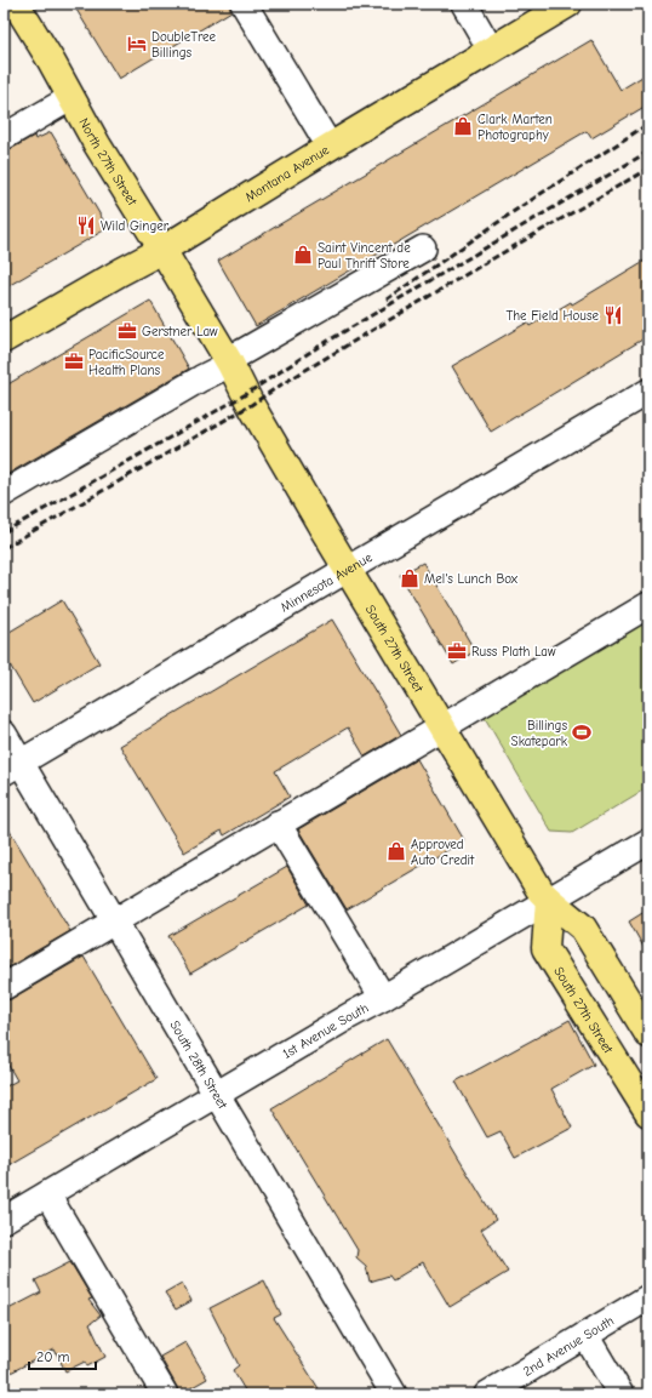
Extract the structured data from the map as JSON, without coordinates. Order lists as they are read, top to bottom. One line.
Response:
{"streets":{"main road":["North 27th Street","Montana Avenue","South 27th Street"],"street":["Minnesota Avenue","1st Avenue South","South 28th Street","2nd Avenue South"]},"crossings":[["North 27th Street","Montana Avenue"],["North 27th Street","South 27th Street"],["Minnesota Avenue","South 27th Street"],["Minnesota Avenue","South 28th Street"],["South 27th Street","1st Avenue South"],["1st Avenue South","South 28th Street"]],"places":{"hotel":["DoubleTree Billings"],"shop":["Clark Marten Photography","Saint Vincent de Paul Thrift Store","Mel's Lunch Box","Approved Auto Credit"],"restaurant":["Wild Ginger","The Field House"],"office":["Gerstner Law","PacificSource Health Plans","Russ Plath Law"],"sports":["Billings Skatepark"]},"scale_bar":"20 m"}
